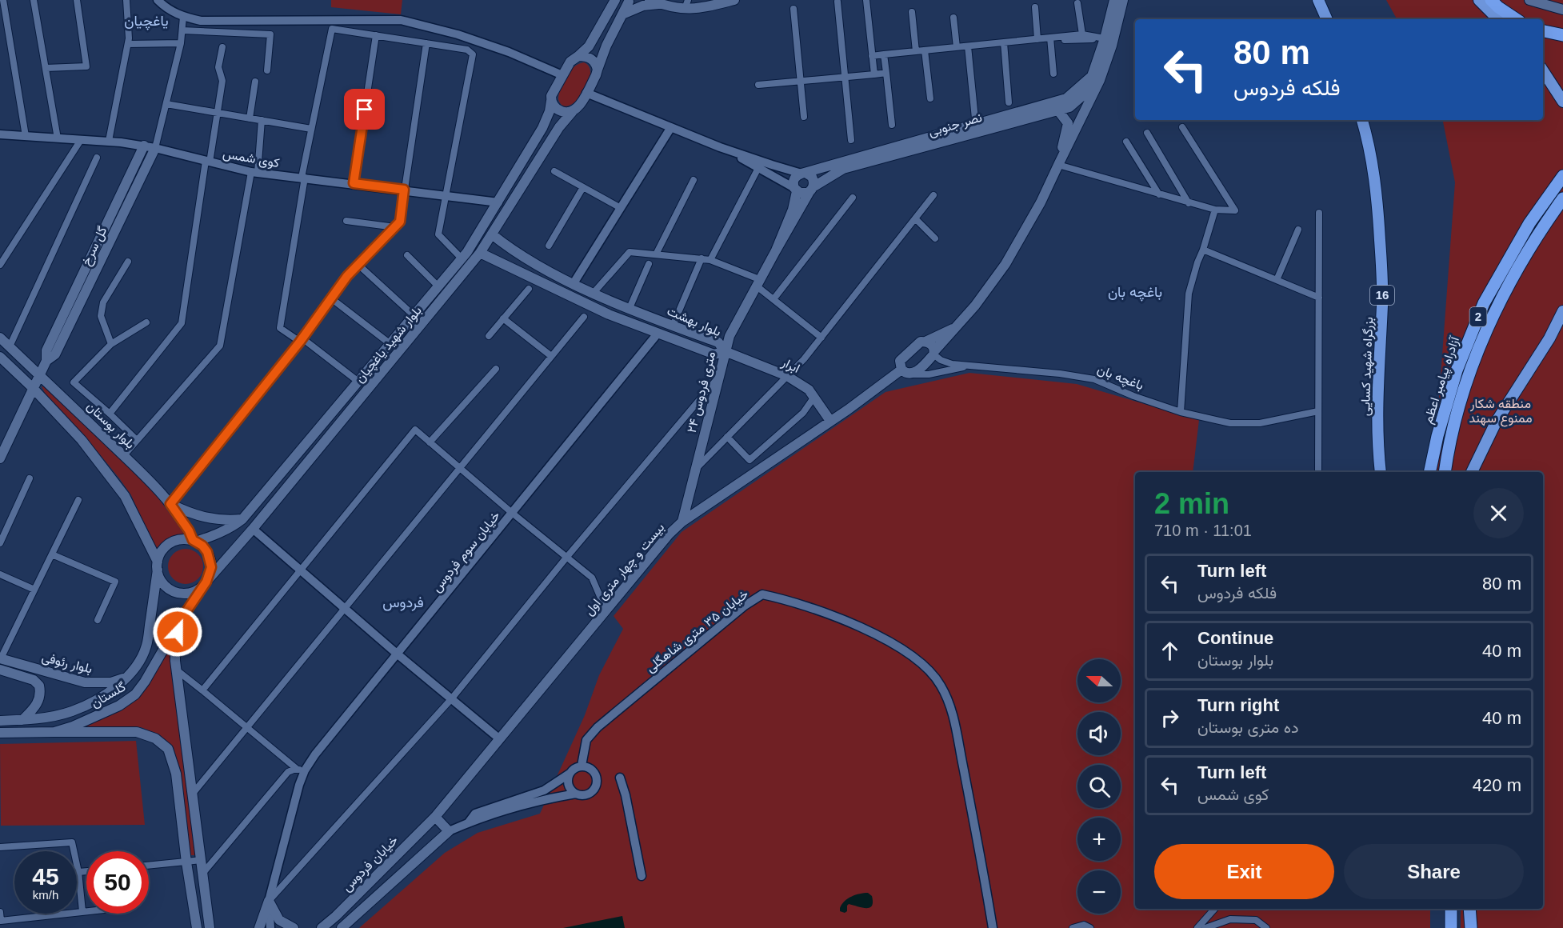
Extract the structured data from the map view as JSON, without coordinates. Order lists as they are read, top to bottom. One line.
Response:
{"streets":{"highway":["16","2","بزرگراه شهید کسایی","آزادراه پیامبر اعظم"],"main road":["نصر جنوبی","گل سرخ","بلوار بهشت","بلوار شهید یاغچیان","ابرار","۲۴ متری فردوس","بلوار بوستان","بیست و چهار متری اول","بلوار رئوفی","گلستان","خیابان فردوس"],"street":["کوی شمس","باغچه بان","خیابان سوم فردوس","خیابان ۳۵ متری شاهگلی"]},"crossings":[["نصر جنوبی","۲۴ متری فردوس"],["کوی شمس","گل سرخ"],["کوی شمس","بلوار شهید یاغچیان"],["بلوار بهشت","بلوار شهید یاغچیان"],["بلوار بهشت","ابرار"],["بلوار بهشت","۲۴ متری فردوس"],["بلوار بهشت","خیابان سوم فردوس"],["بلوار شهید یاغچیان","بلوار بوستان"],["بلوار شهید یاغچیان","گلستان"],["ابرار","۲۴ متری فردوس"],["ابرار","بیست و چهار متری اول"],["۲۴ متری فردوس","بیست و چهار متری اول"],["بلوار بوستان","گلستان"],["بیست و چهار متری اول","خیابان فردوس"],["بلوار رئوفی","گلستان"]],"districts":["یاغچیان","باغچه بان","فردوس"],"parks":["منطقه شکار ممنوع سهند"],"north":"left","page":{"turn":["80 m","فلکه فردوس"],"heading":["2 min","710 m · 11:01"],"list":[{"name":"Turn left","note":"فلکه فردوس","value":"80 m"},{"name":"Continue","note":"بلوار بوستان","value":"40 m"},{"name":"Turn right","note":"ده متری بوستان","value":"40 m"},{"name":"Turn left","note":"کوی شمس","value":"420 m"}],"map_buttons":["+","−"],"buttons":["Exit","Share"],"speed":"45 km/h","limit":"50"}}
